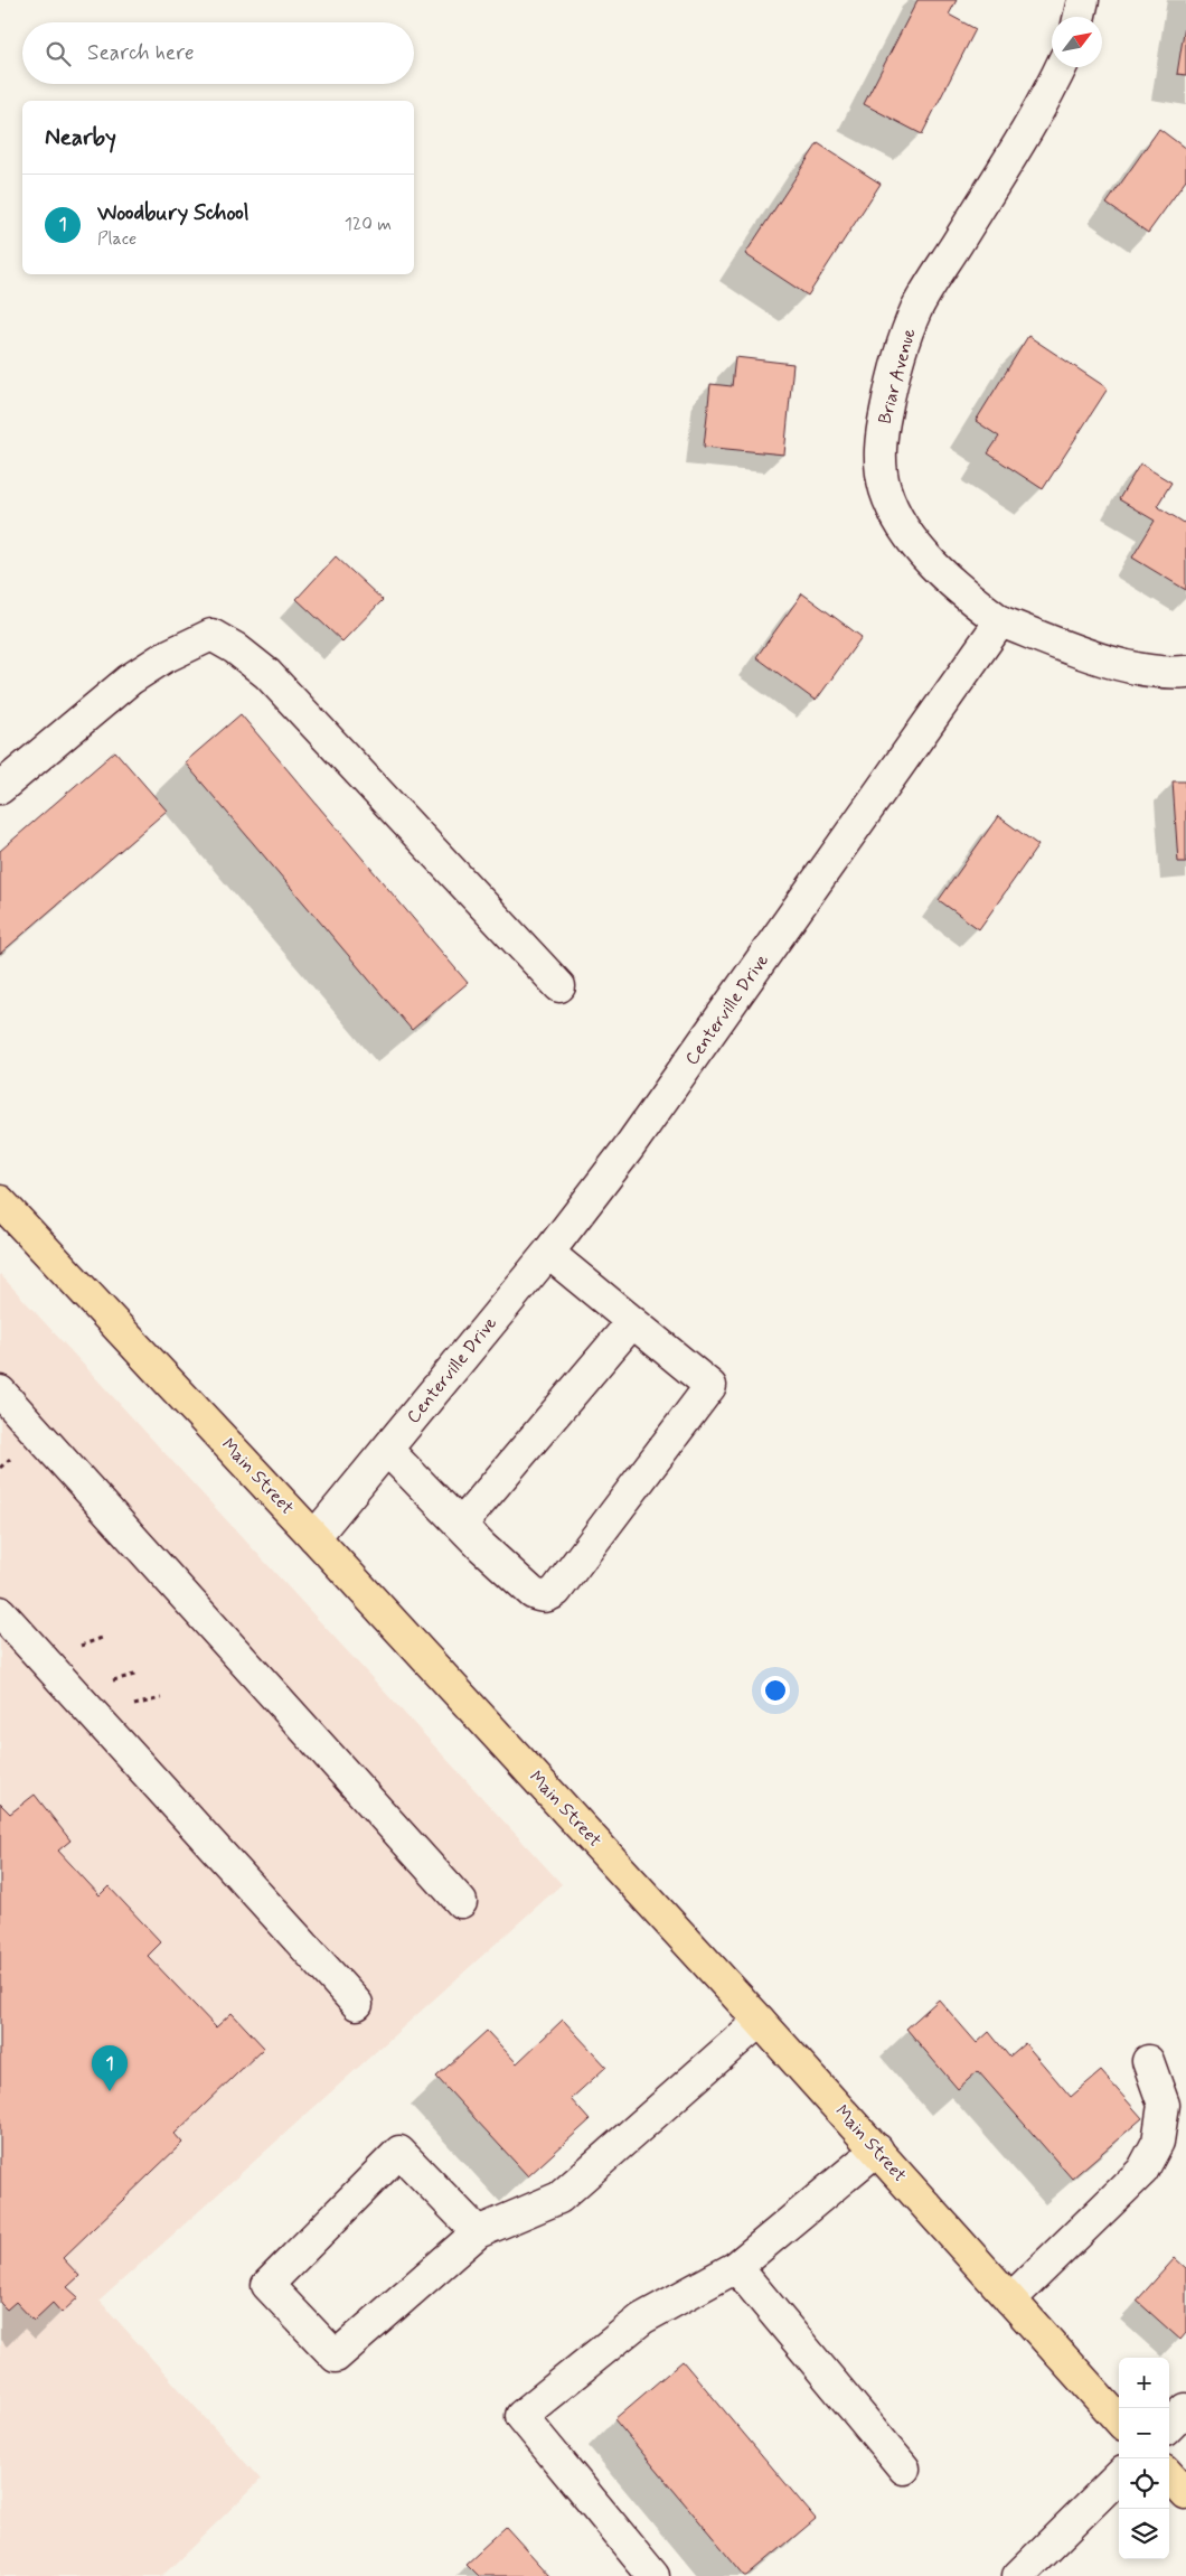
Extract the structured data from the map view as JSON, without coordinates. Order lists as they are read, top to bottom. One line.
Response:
{"streets":{"main road":["Main Street"],"street":["Briar Avenue","Centerville Drive"]},"crossings":[["Briar Avenue","Centerville Drive"],["Centerville Drive","Main Street"]],"north":"top right","page":{"search":"Search here","heading":"Nearby","list":[{"mark":"1","name":"Woodbury School","note":"Place","value":"120 m"}],"pins":"1","map_buttons":["+","−"]}}
